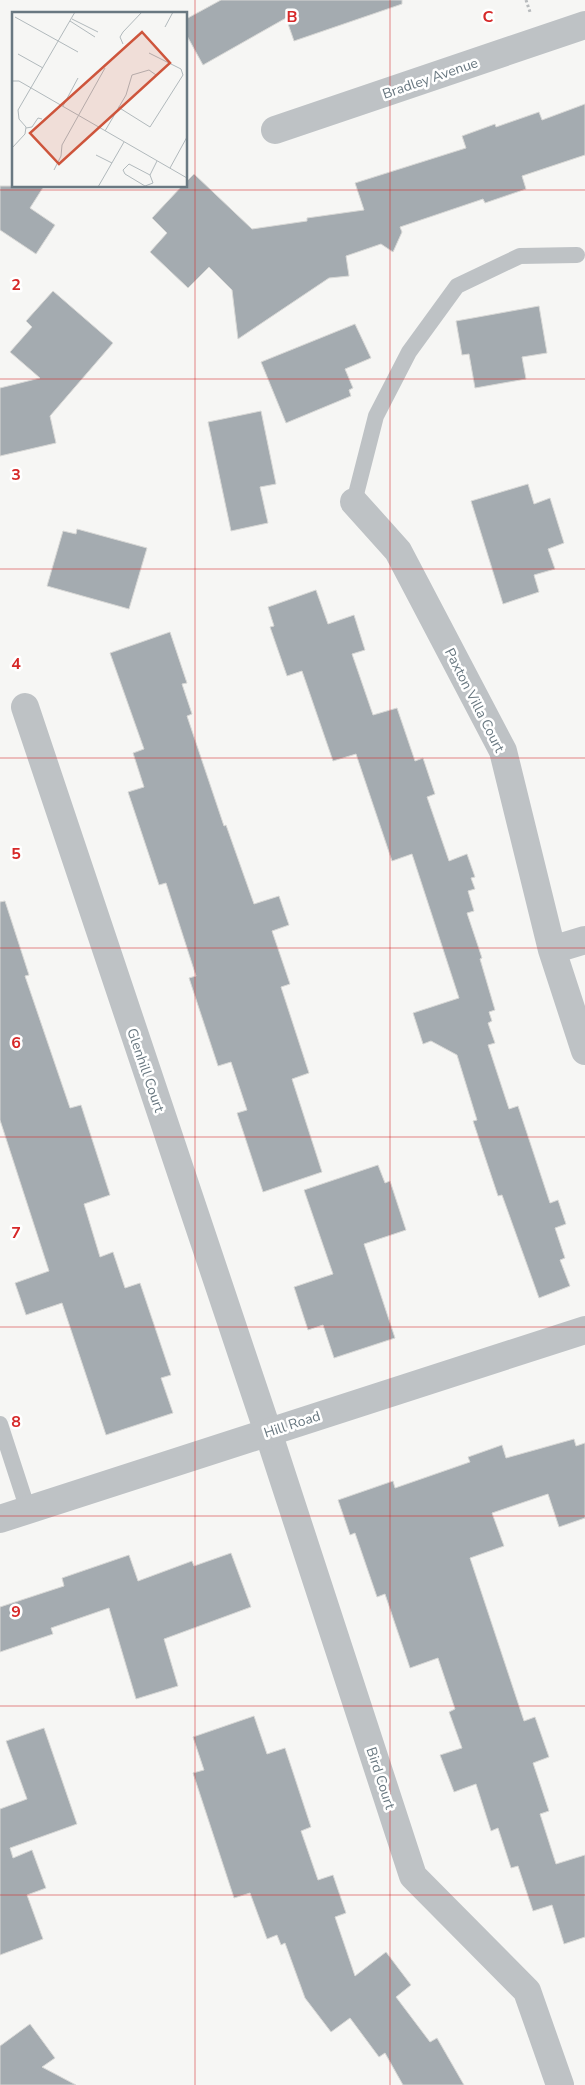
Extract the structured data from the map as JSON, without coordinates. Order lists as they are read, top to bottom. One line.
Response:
{"streets":{"street":["Bradley Avenue","Paxton Villa Court","Glenhill Court","Hill Road","Bird Court"]},"crossings":[["Glenhill Court","Hill Road"],["Glenhill Court","Bird Court"],["Hill Road","Bird Court"]],"grid":{"columns":["B","C"],"rows":["2","3","4","5","6","7","8","9"]}}
